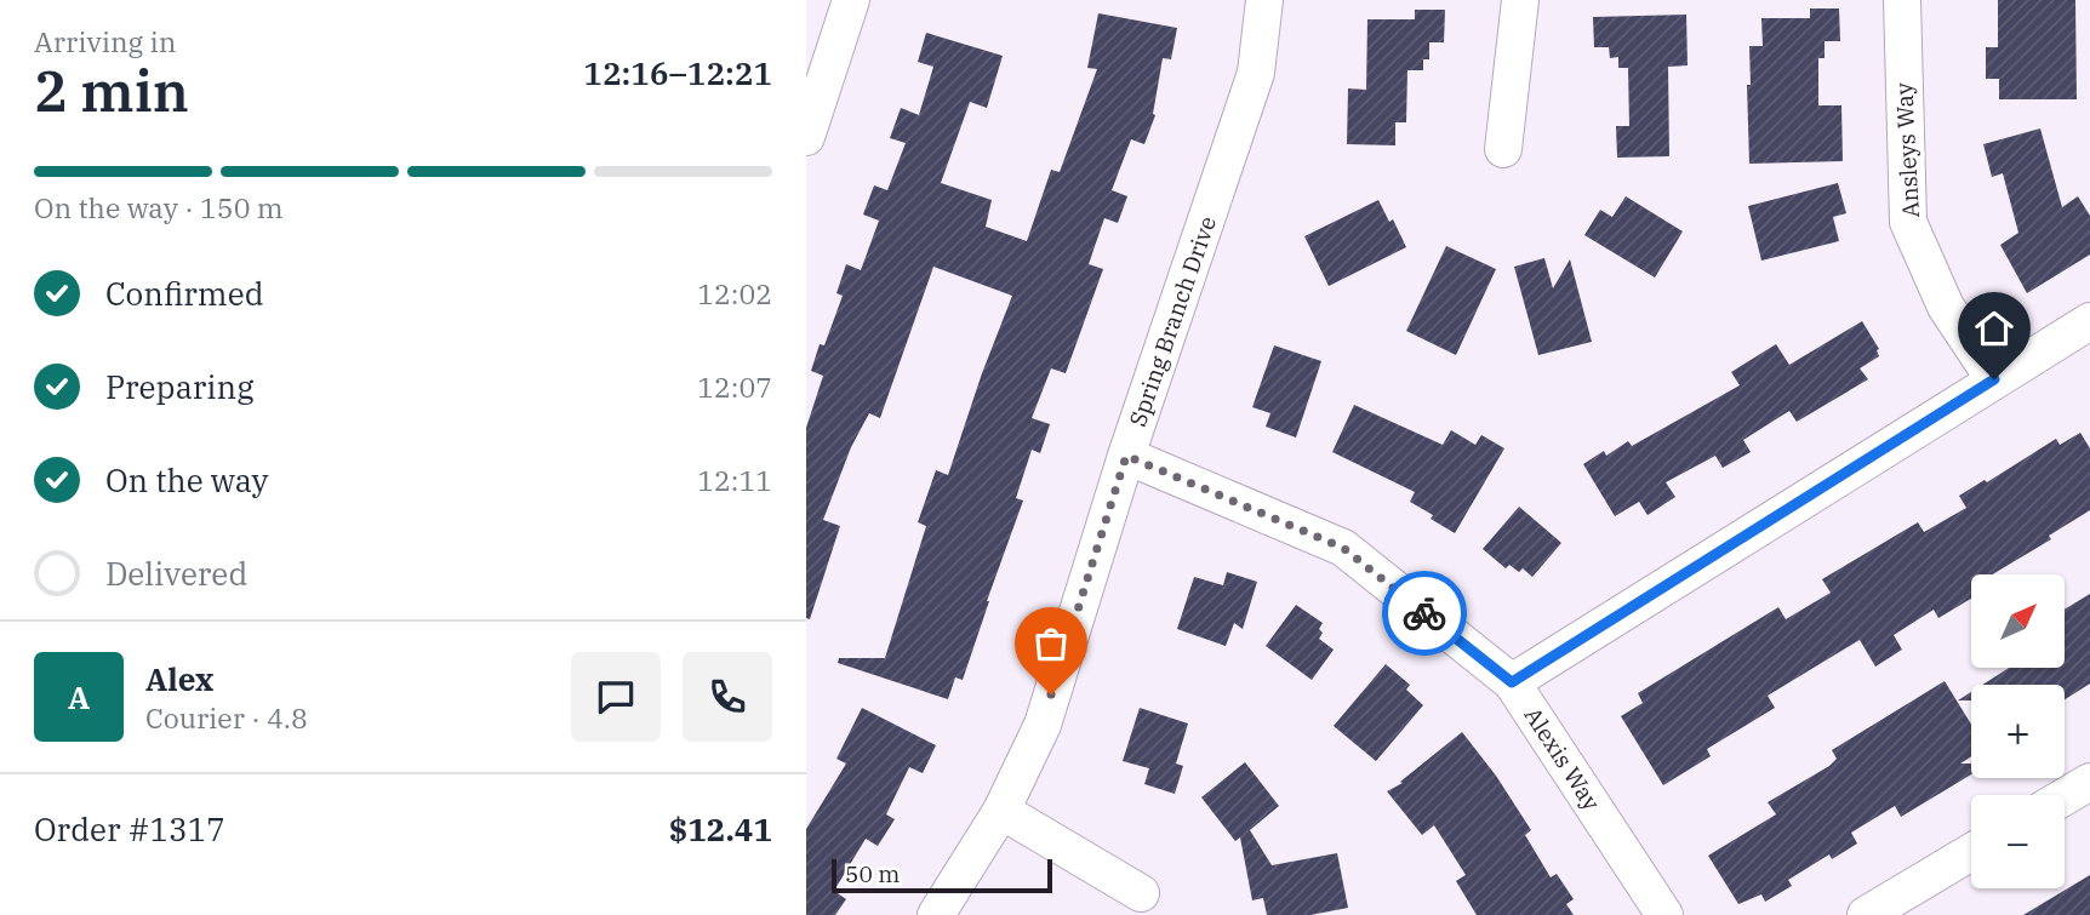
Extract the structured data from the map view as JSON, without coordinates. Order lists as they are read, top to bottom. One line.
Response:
{"streets":{"street":["Ansleys Way","Spring Branch Drive","Alexis Way"]},"crossings":[["Spring Branch Drive","Alexis Way"]],"scale_bar":"50 m","north":"top right","page":{"heading":["2 min","Arriving in","12:16–12:21"],"panel":["Alex","Courier · 4.8","Order #1317","$12.41"],"bar":"On the way · 150 m","list":[["Confirmed","12:02"],["Preparing","12:07"],["On the way","12:11"],"Delivered"],"map_buttons":["+","−"],"round":"A","scale":"50 m"}}
